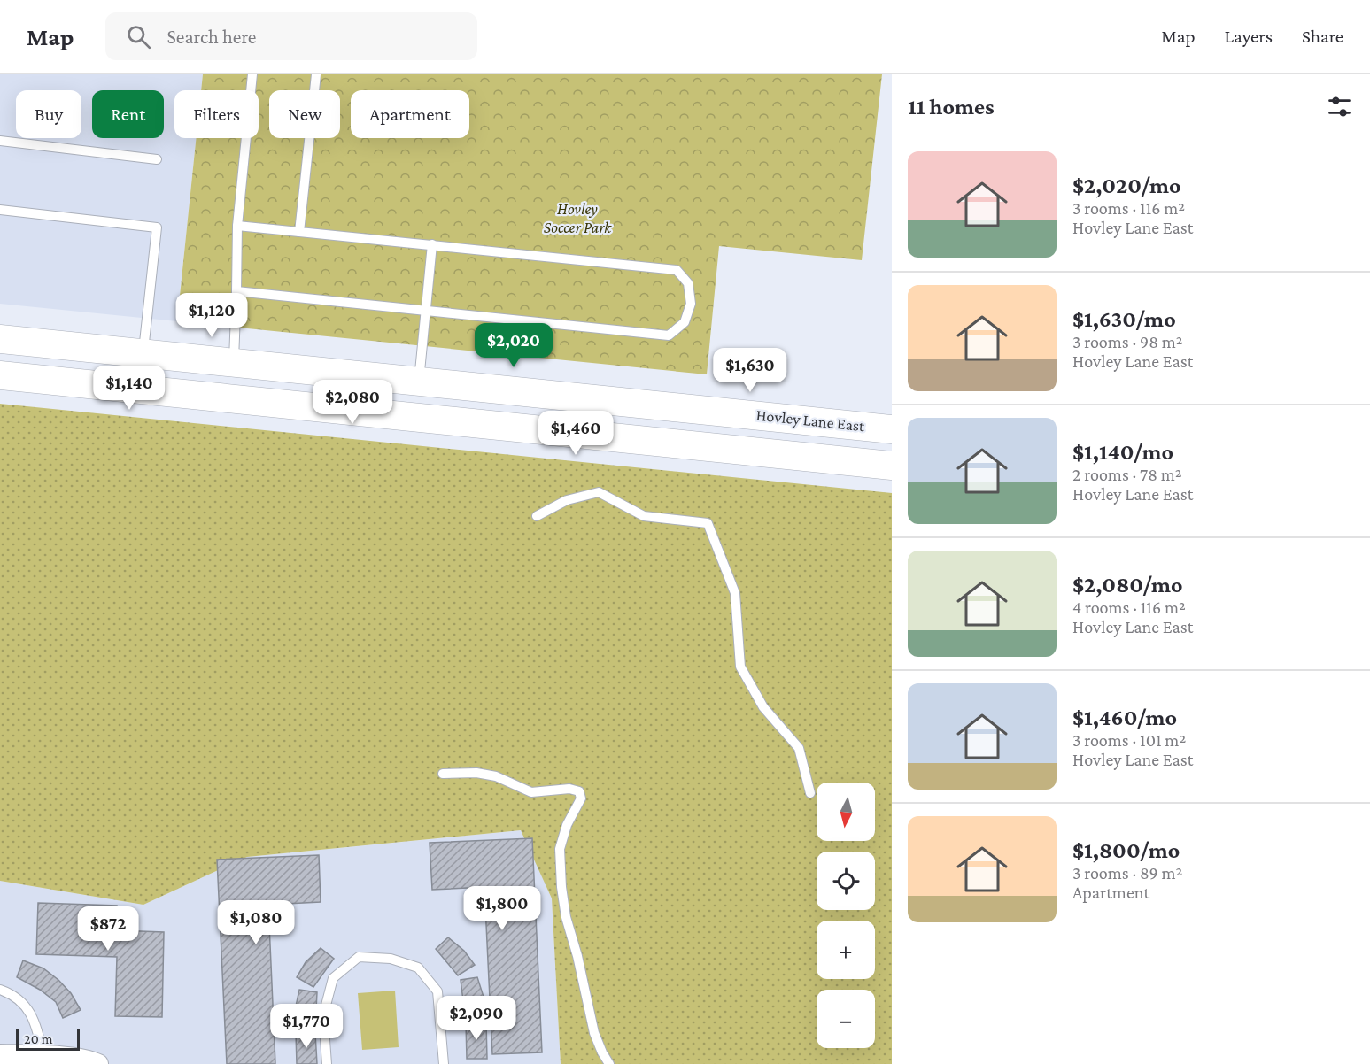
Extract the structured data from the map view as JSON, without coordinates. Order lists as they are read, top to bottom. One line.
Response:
{"streets":{"street":["Hovley Lane East"]},"parks":["Hovley Soccer Park"],"scale_bar":"20 m","north":"bottom","page":{"header":"Map","search":"Search here","nav":["Map","Layers","Share"],"heading":"11 homes","chip":["Buy","Rent","Filters","New","Apartment"],"list":[{"name":"$2,020/mo","note":"3 rooms · 116 m² · Hovley Lane East"},{"name":"$1,630/mo","note":"3 rooms · 98 m² · Hovley Lane East"},{"name":"$1,140/mo","note":"2 rooms · 78 m² · Hovley Lane East"},{"name":"$2,080/mo","note":"4 rooms · 116 m² · Hovley Lane East"},{"name":"$1,460/mo","note":"3 rooms · 101 m² · Hovley Lane East"},{"name":"$1,800/mo","note":"3 rooms · 89 m² · Apartment"}],"price":["$1,120","$2,020","$1,630","$1,140","$2,080","$1,460","$1,800","$1,080","$872","$2,090","$1,770"],"map_buttons":["+","−"],"scale":"20 m"}}
